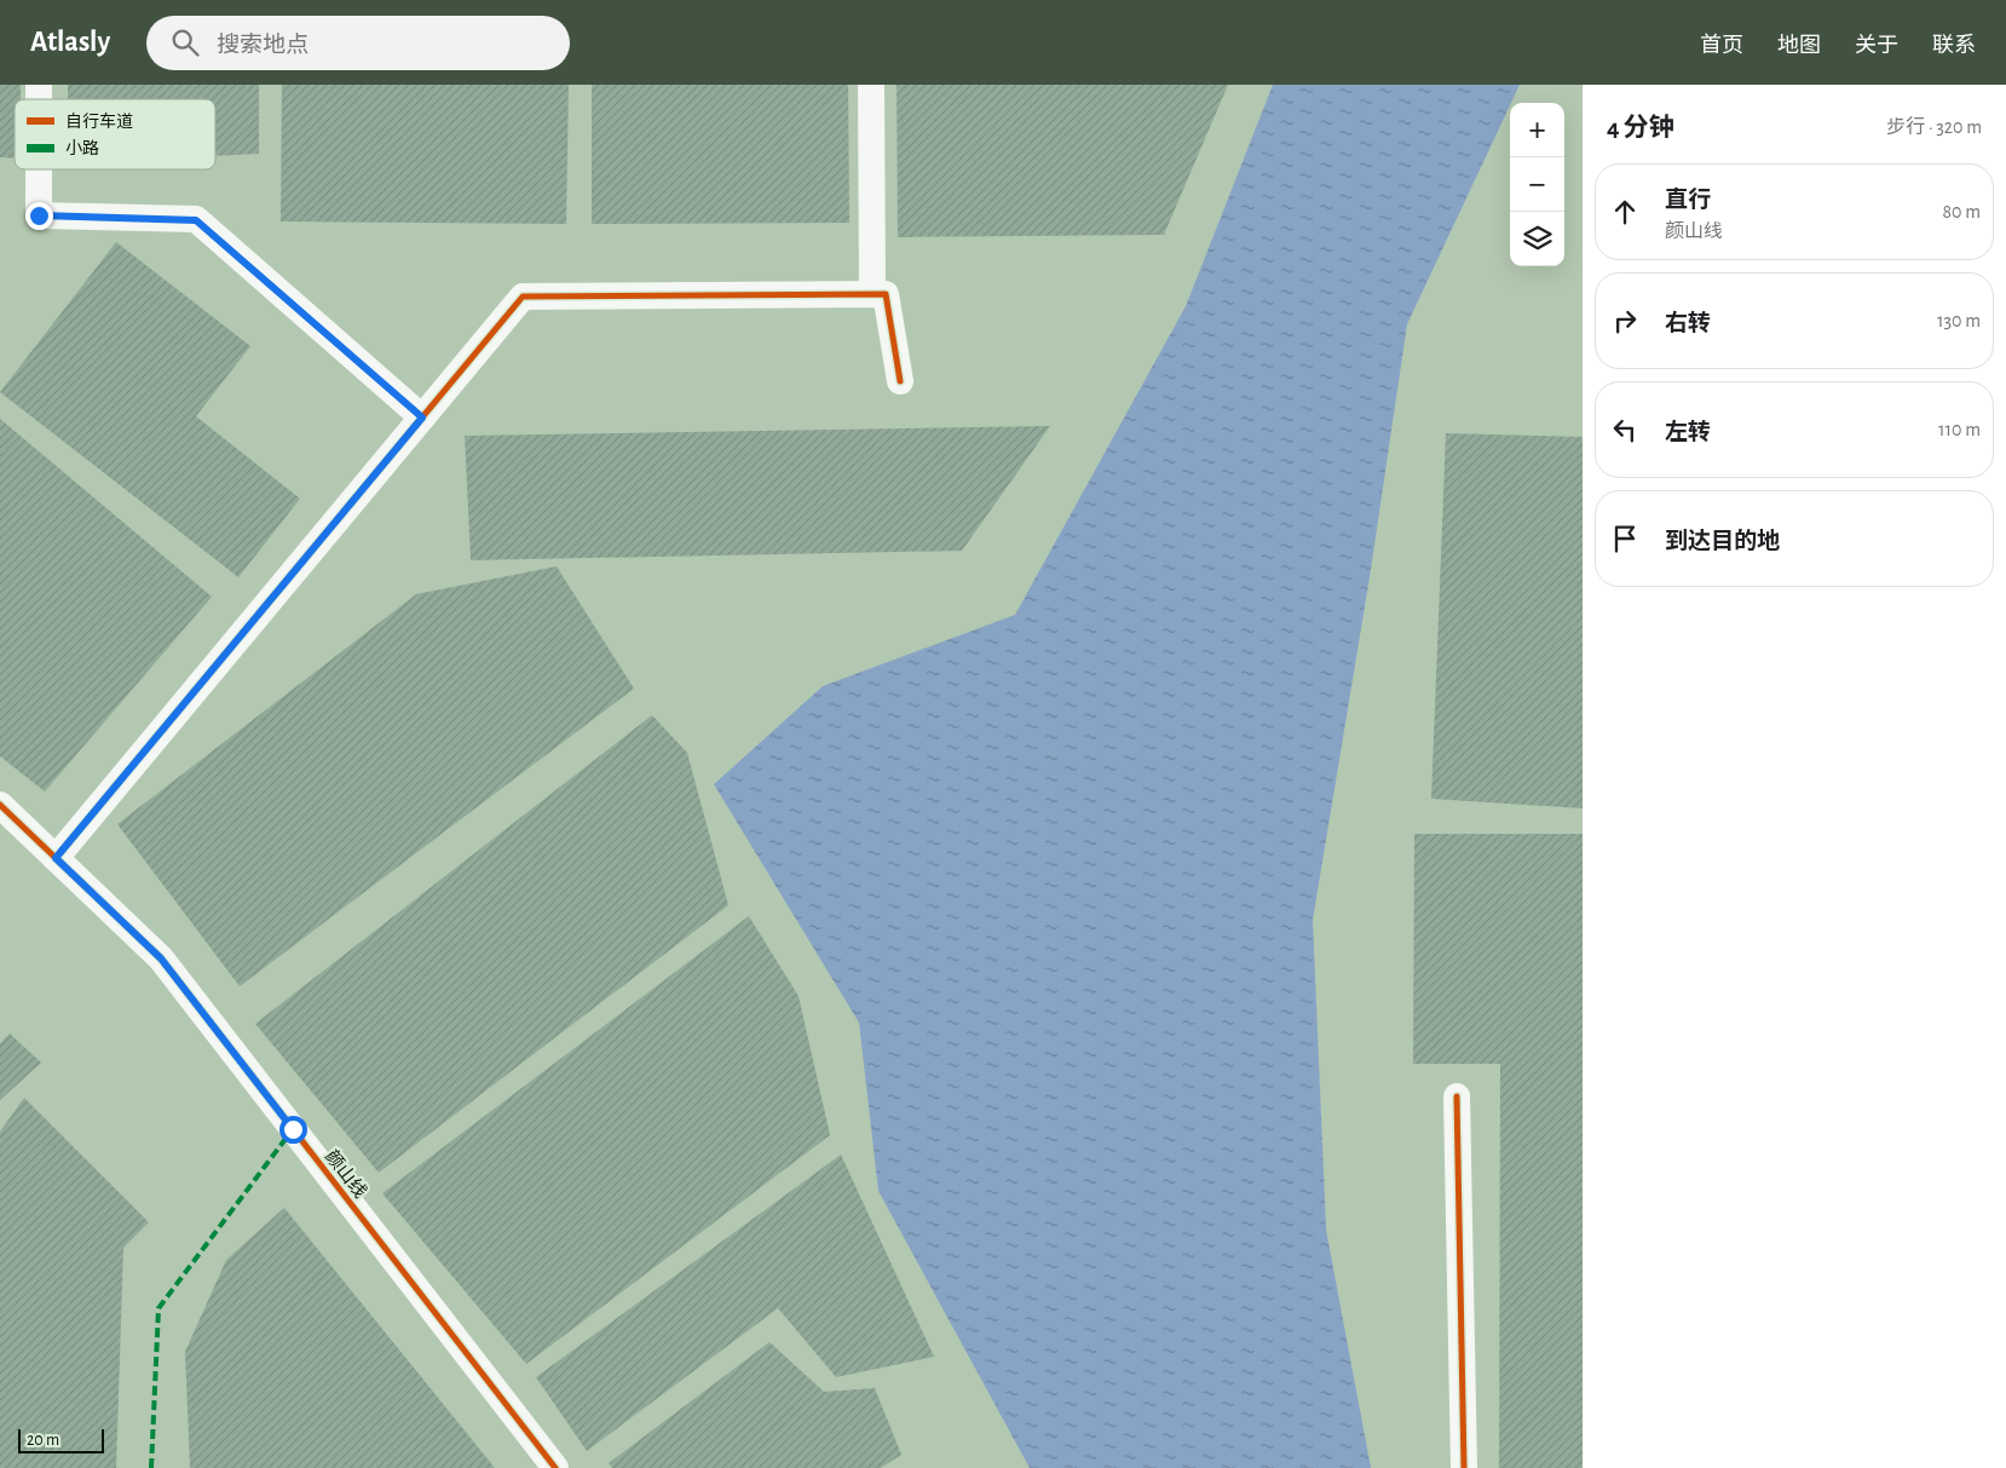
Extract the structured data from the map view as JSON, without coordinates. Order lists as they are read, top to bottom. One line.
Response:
{"streets":{"street":["颜山线"]},"legend":["自行车道","小路"],"scale_bar":"20 m","page":{"header":"Atlasly","search":"搜索地点","nav":["首页","地图","关于","联系"],"heading":["4 分钟","步行 · 320 m"],"map_buttons":["+","−"],"list":[["直行","颜山线","80 m"],["右转","130 m"],["左转","110 m"],"到达目的地"],"scale":"20 m"}}
